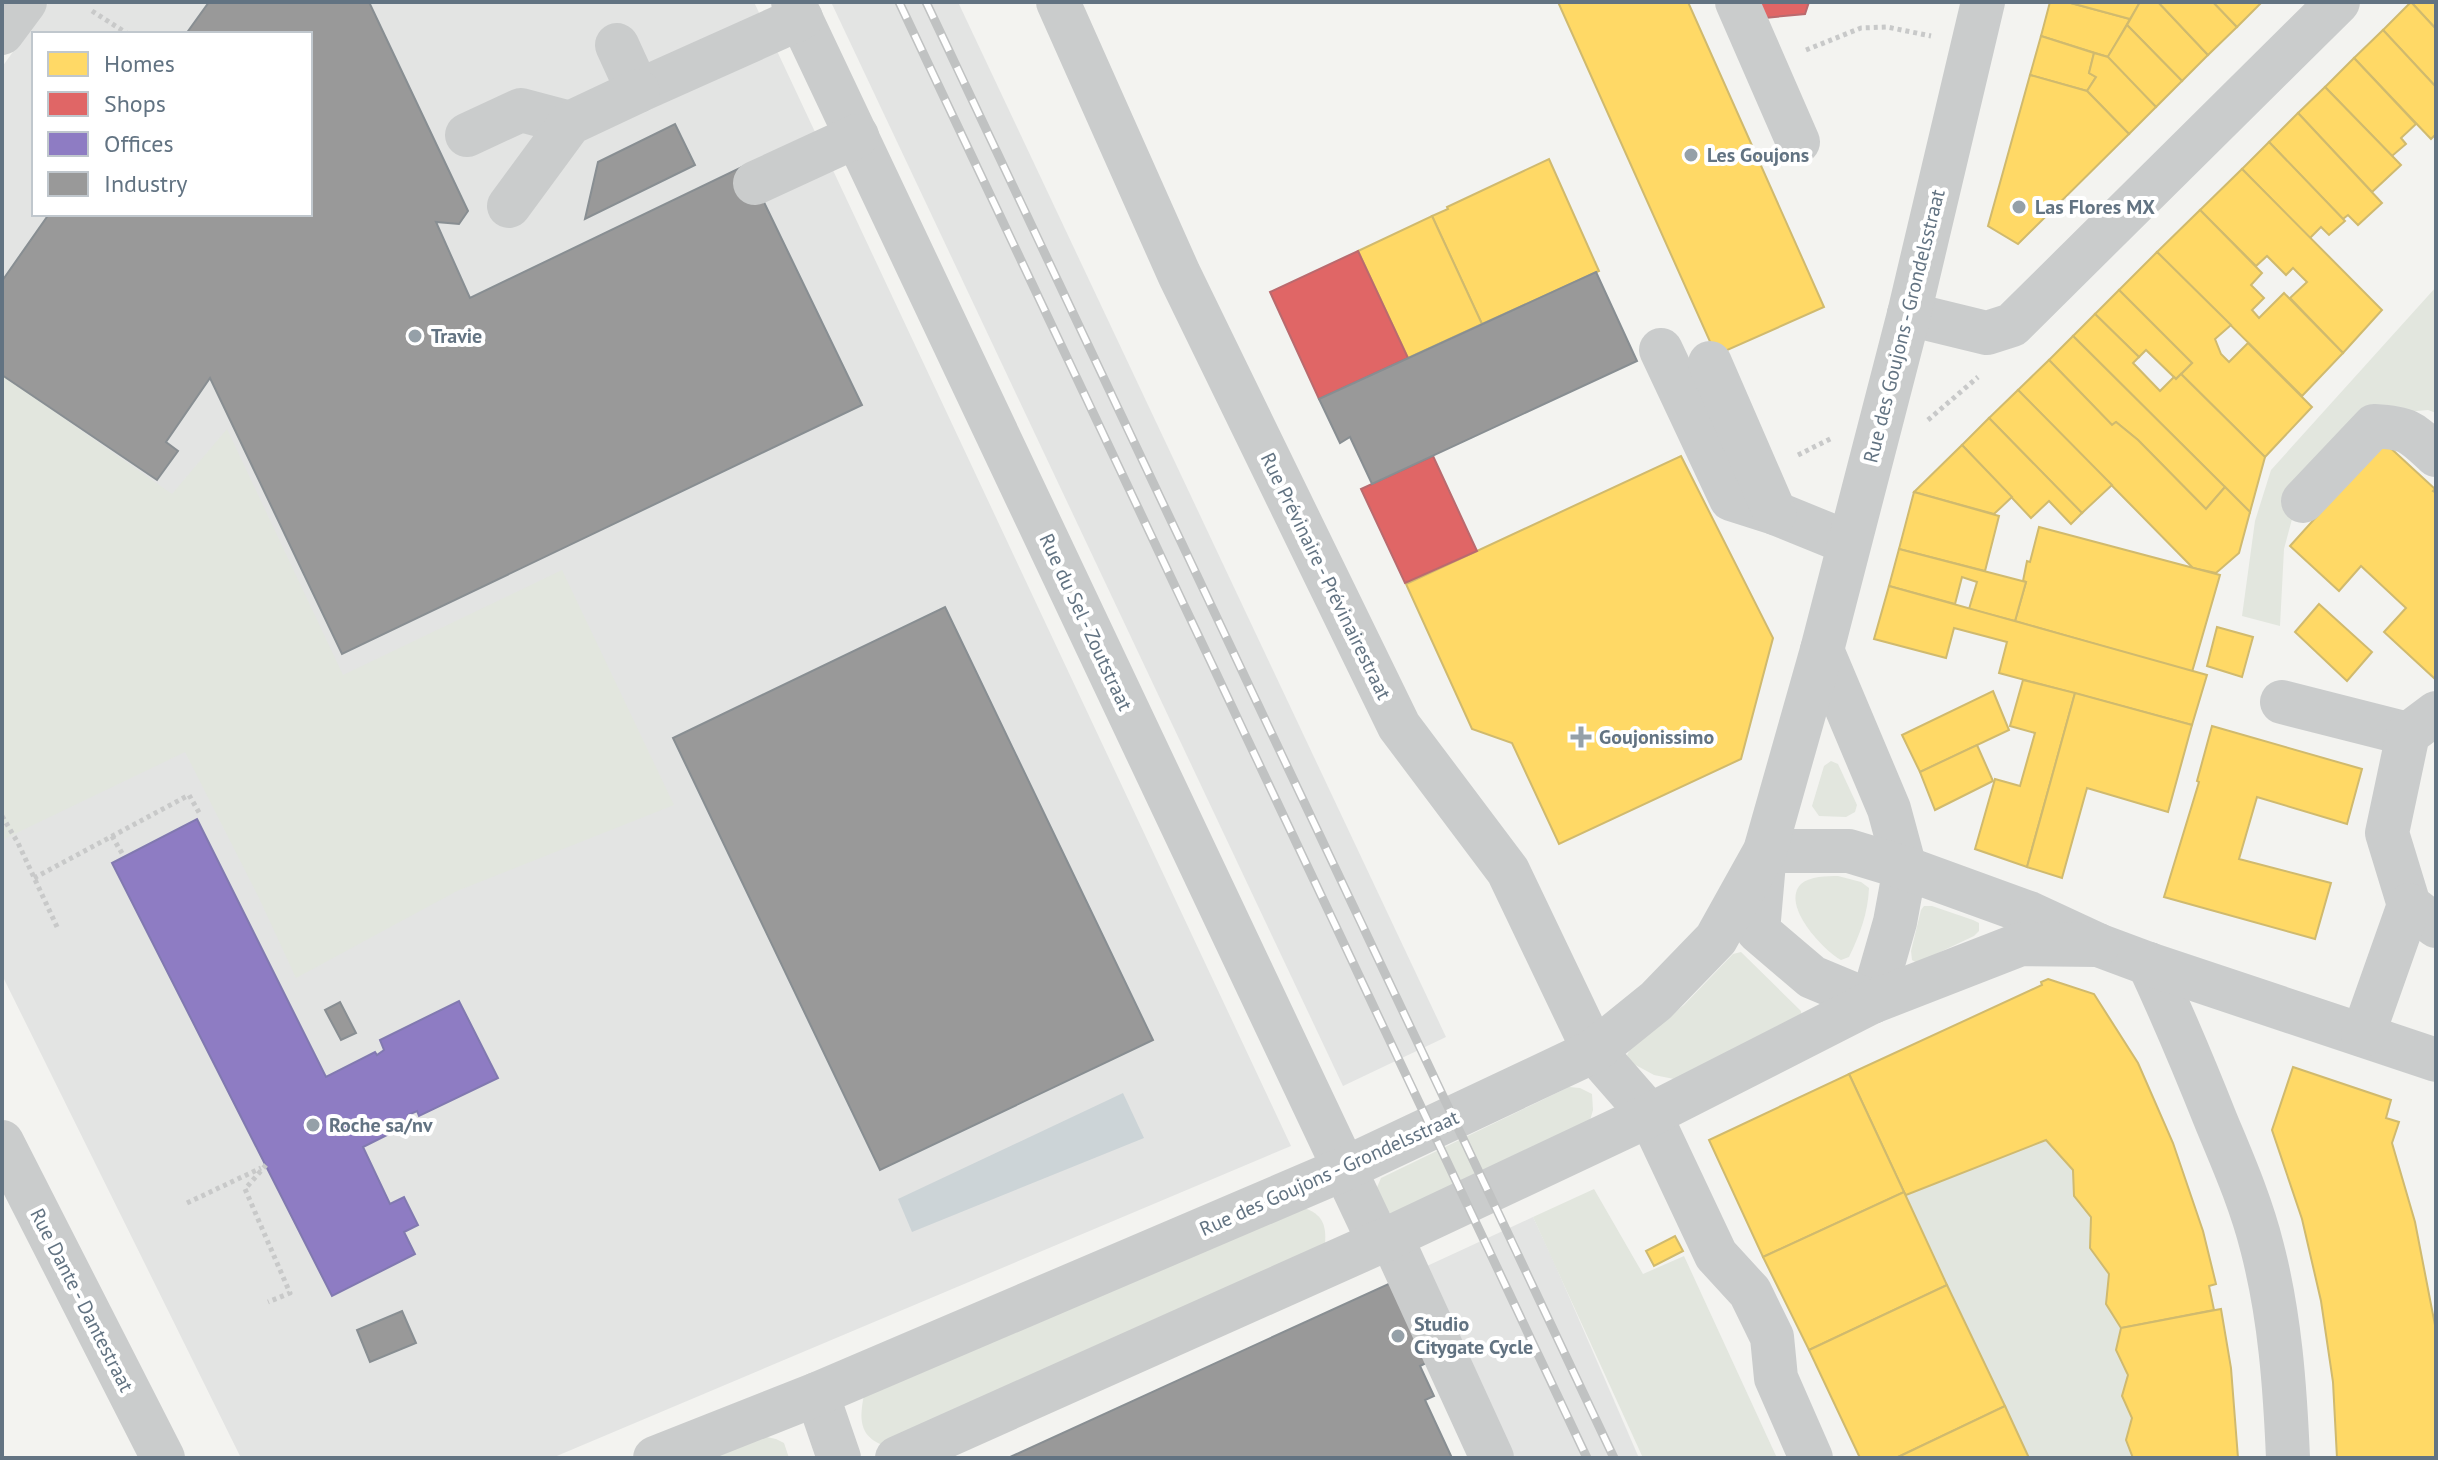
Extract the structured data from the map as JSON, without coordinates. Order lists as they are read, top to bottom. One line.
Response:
{"streets":{"street":["Rue des Goujons - Grondelsstraat","Rue Prévinaire - Prévinairestraat","Rue du Sel - Zoutstraat","Rue Dante - Dantestraat"]},"crossings":[["Rue des Goujons - Grondelsstraat","Rue Prévinaire - Prévinairestraat"],["Rue des Goujons - Grondelsstraat","Rue du Sel - Zoutstraat"]],"places":{"other":["Les Goujons","Las Flores MX","Travie","Roche sa/nv","Studio Citygate Cycle"],"health":["Goujonissimo"]},"legend":["Homes","Shops","Offices","Industry"]}
